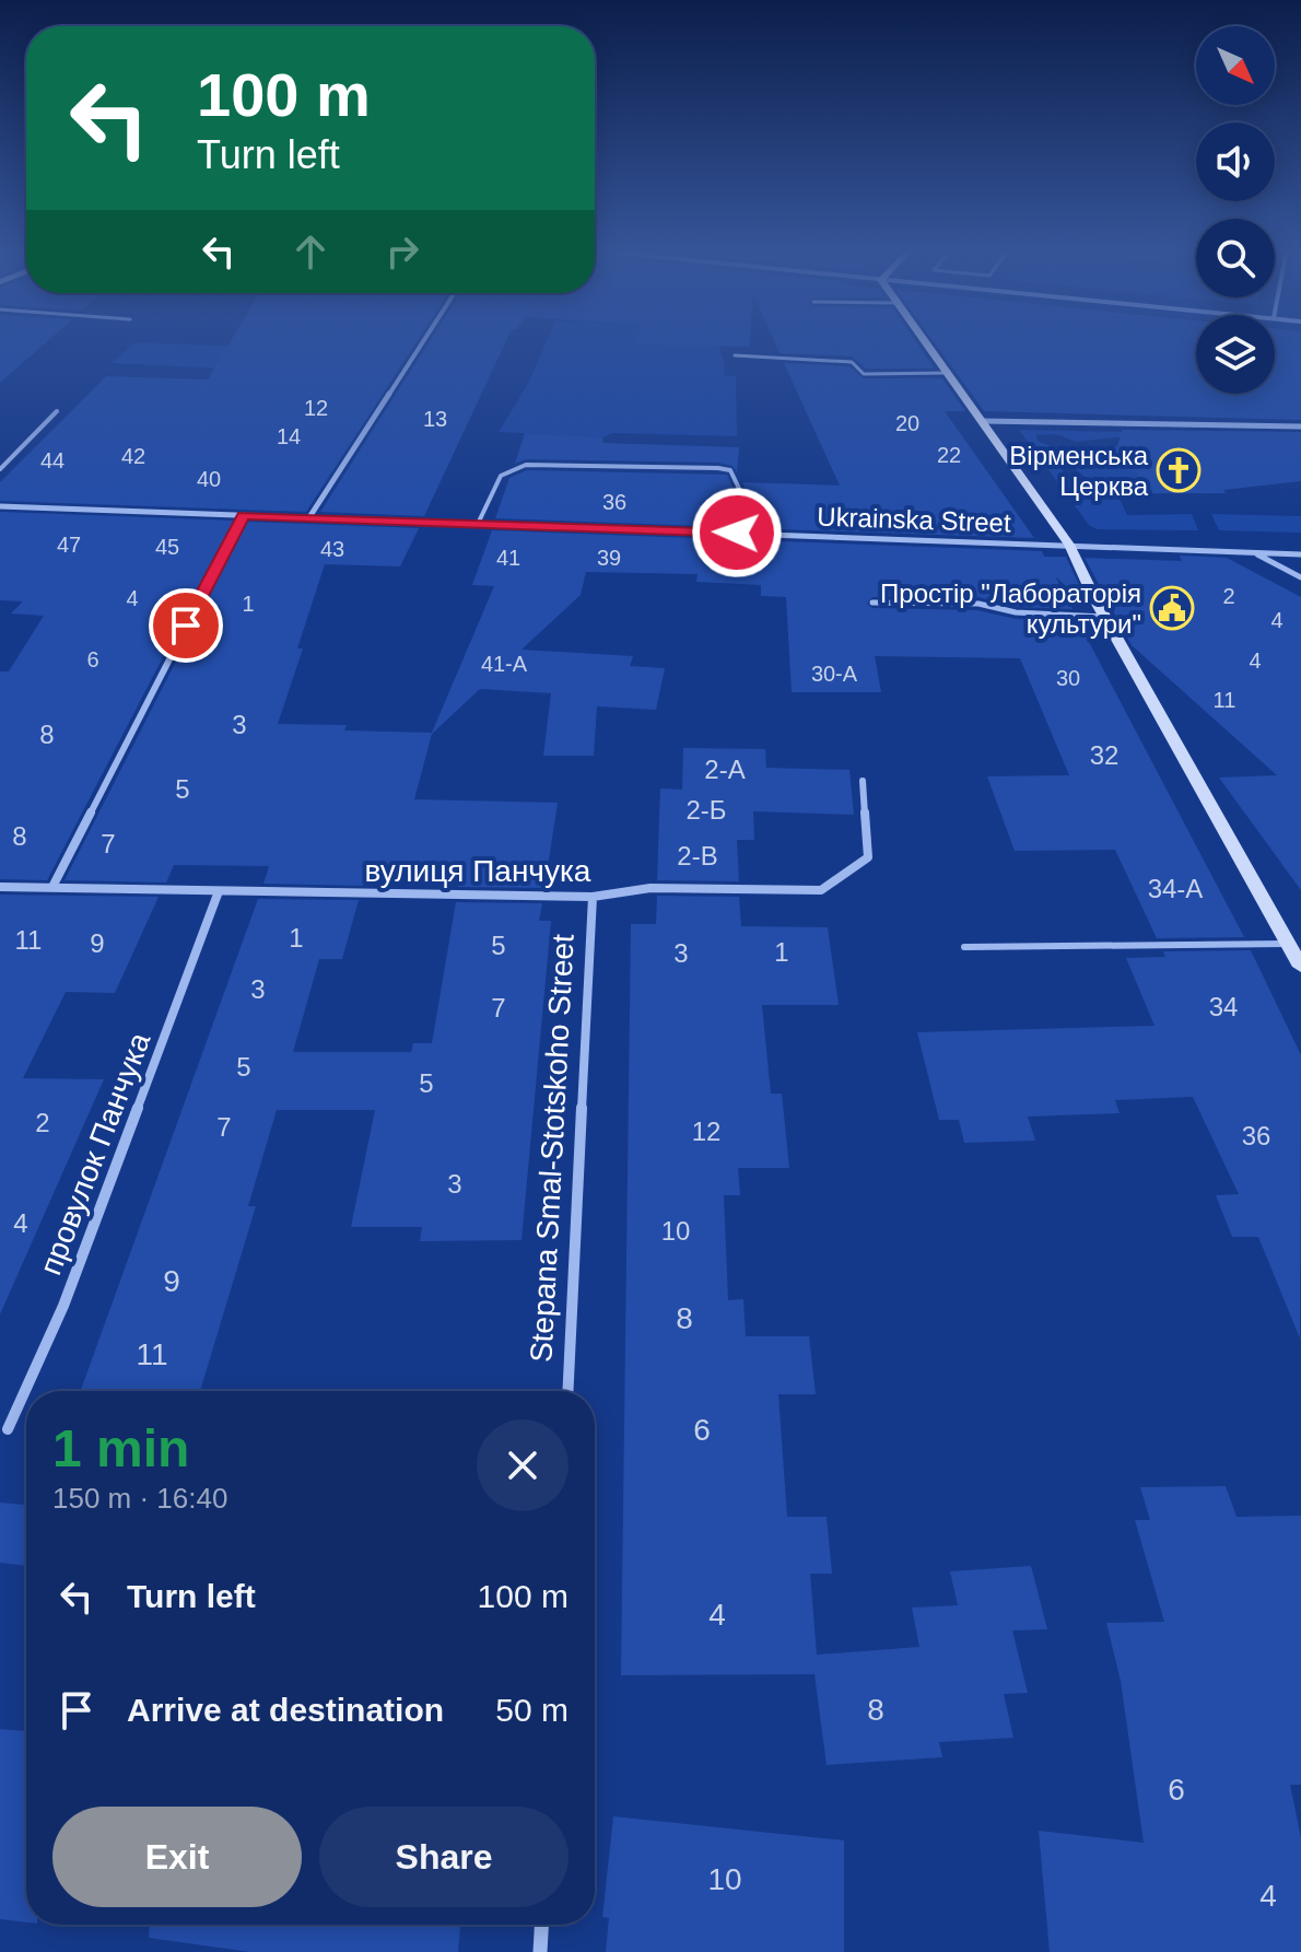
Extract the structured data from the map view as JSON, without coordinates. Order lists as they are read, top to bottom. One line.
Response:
{"streets":{"street":["Ukrainska Street","вулиця Панчука","Stepana Smal-Stotskoho Street","провулок Панчука"]},"crossings":[["вулиця Панчука","Stepana Smal-Stotskoho Street"],["вулиця Панчука","провулок Панчука"]],"places":{"church":["Вірменська Церква"],"public building":["Простір \"Лабораторія культури\""]},"house_numbers":["12","13","20","14","22","42","44","40","36","47","45","43","41","39","2","4","1","4","6","4","41-А","30-А","30","11","3","8","32","2-А","5","2-Б","8","7","2-В","34-А","1","11","9","5","1","3","3","34","7","5","5","2","7","12","36","3","4","10","9","8","11","6","4","8","6","10","4"],"north":"bottom right","page":{"turn":["100 m","Turn left"],"heading":["1 min","150 m · 16:40"],"list":[{"name":"Turn left","value":"100 m"},{"name":"Arrive at destination","value":"50 m"}],"buttons":["Exit","Share"]}}
